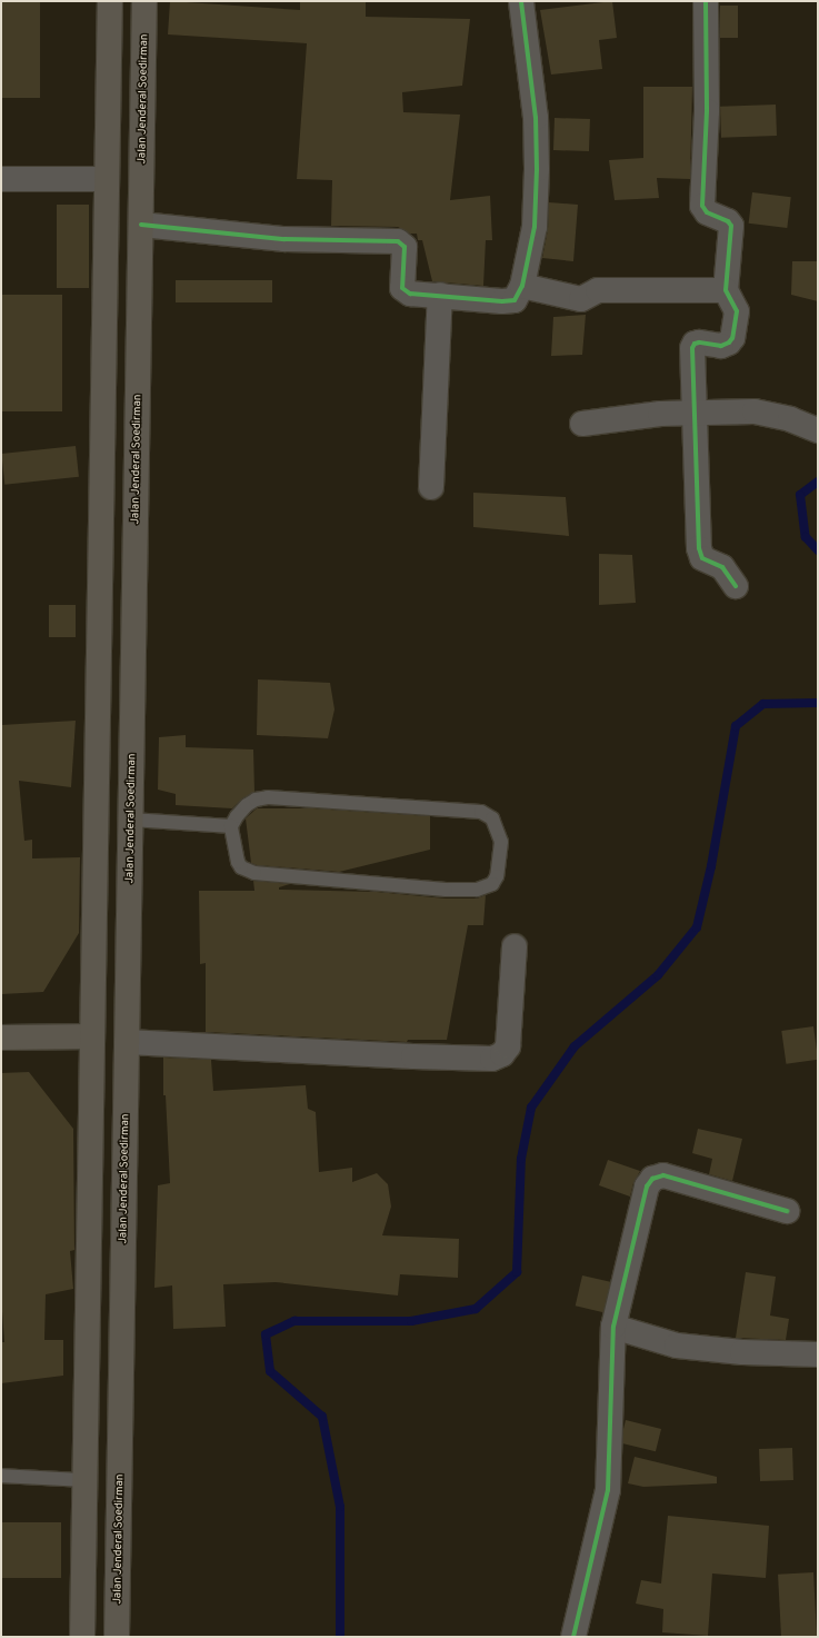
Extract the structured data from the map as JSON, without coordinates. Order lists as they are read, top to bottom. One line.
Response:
{"streets":{"main road":["Jalan Jenderal Soedirman"]}}
